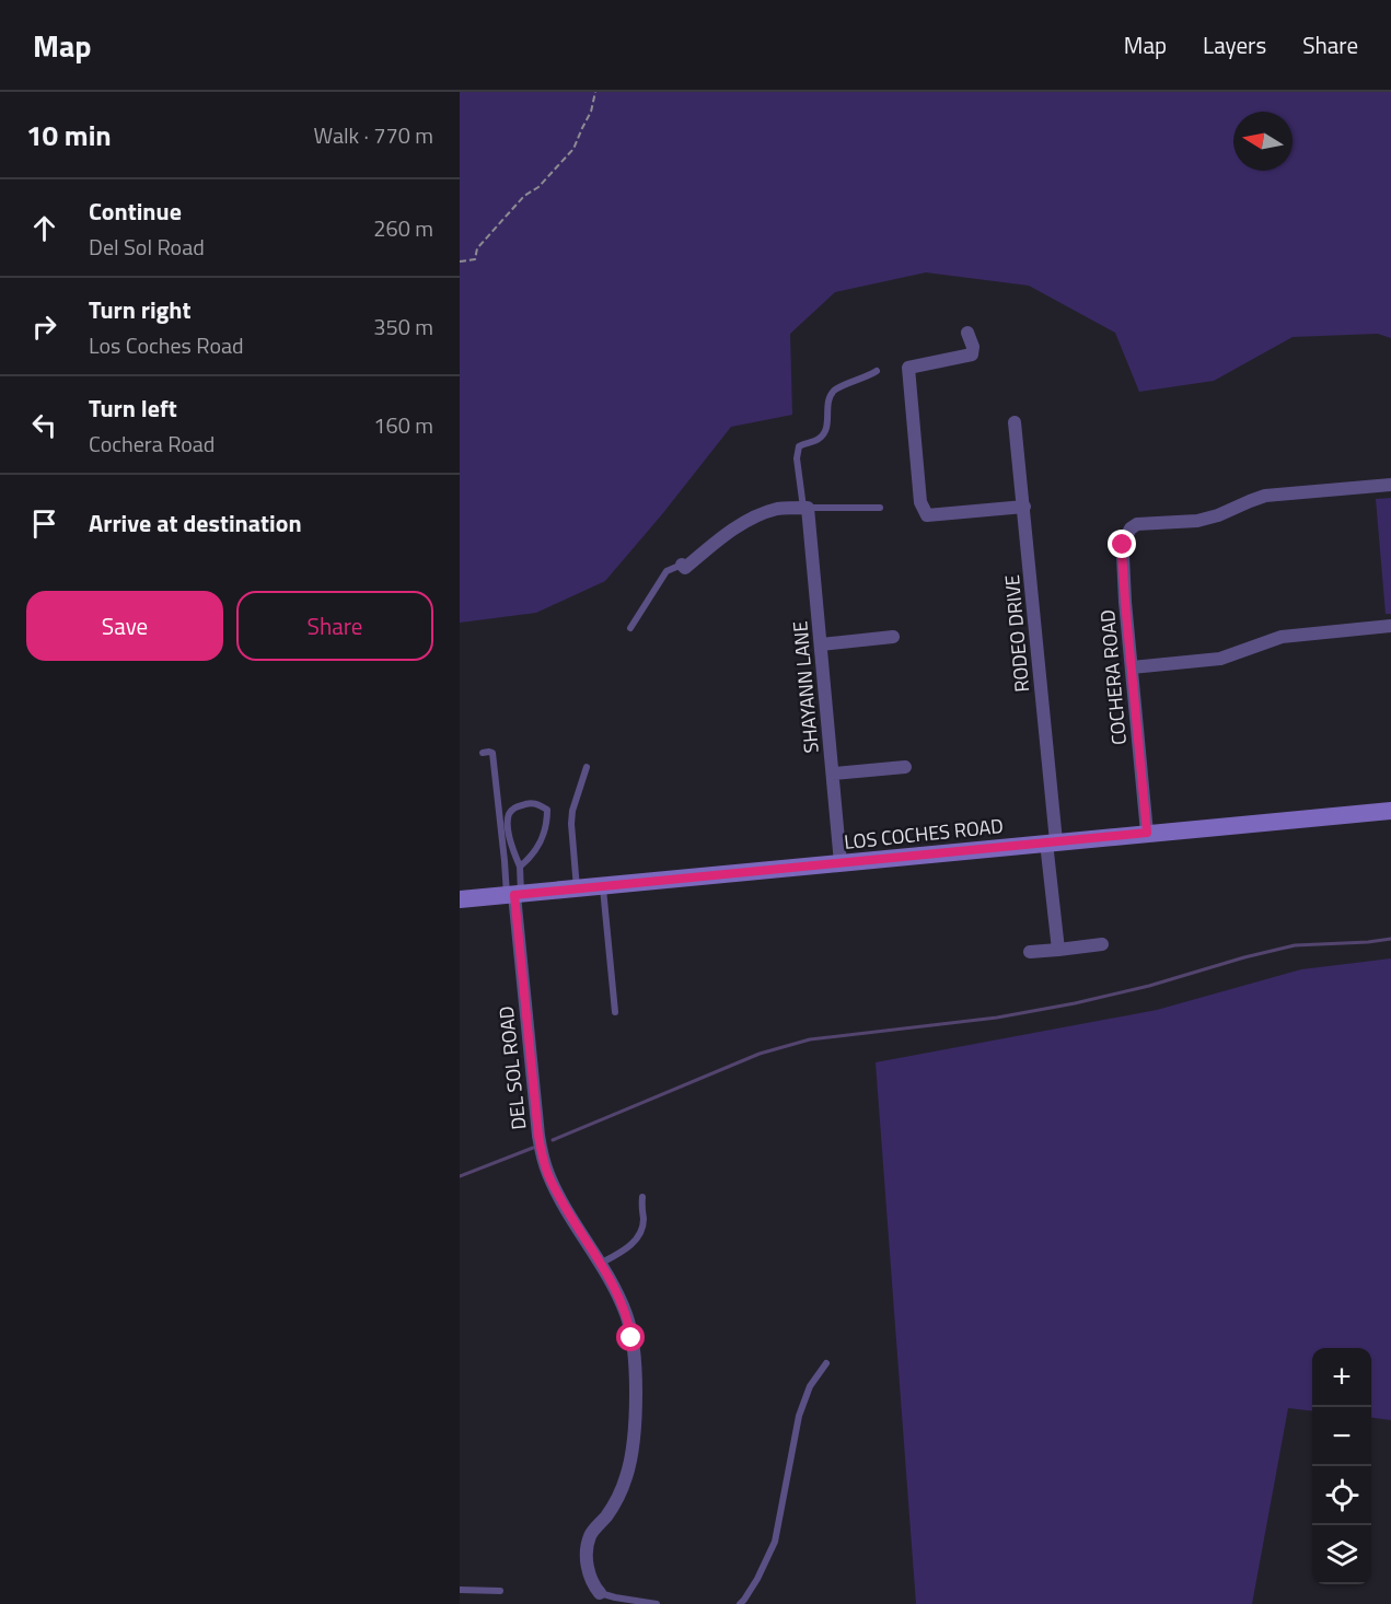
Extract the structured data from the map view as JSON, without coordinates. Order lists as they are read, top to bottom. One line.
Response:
{"streets":{"main road":["LOS COCHES ROAD"],"street":["RODEO DRIVE","COCHERA ROAD","SHAYANN LANE","DEL SOL ROAD"]},"crossings":[["RODEO DRIVE","LOS COCHES ROAD"],["COCHERA ROAD","LOS COCHES ROAD"],["SHAYANN LANE","LOS COCHES ROAD"],["LOS COCHES ROAD","DEL SOL ROAD"]],"north":"left","page":{"header":"Map","nav":["Map","Layers","Share"],"heading":["10 min","Walk · 770 m"],"list":[["Continue","Del Sol Road","260 m"],["Turn right","Los Coches Road","350 m"],["Turn left","Cochera Road","160 m"],"Arrive at destination"],"buttons":["Save","Share"],"map_buttons":["+","−"]}}
